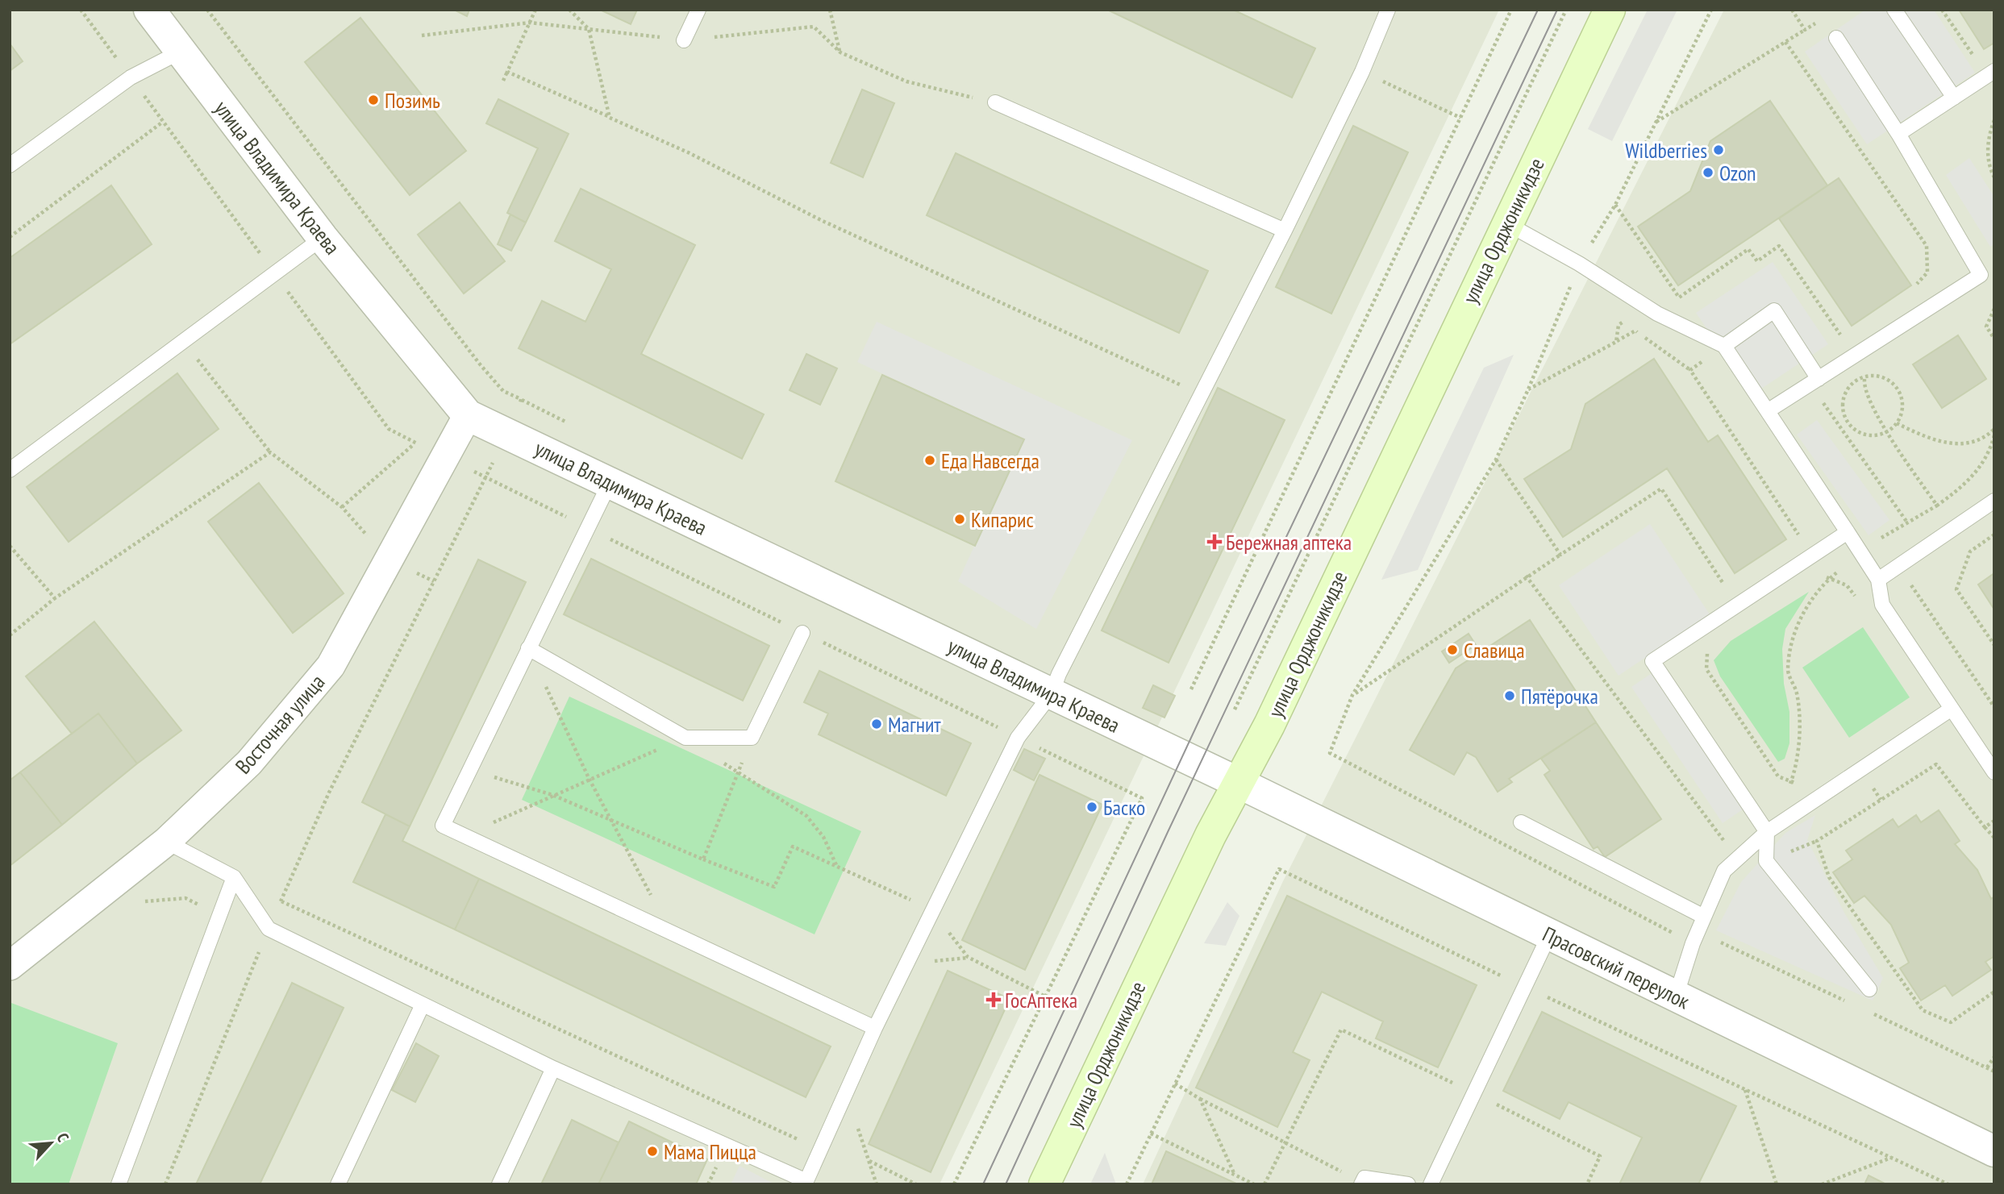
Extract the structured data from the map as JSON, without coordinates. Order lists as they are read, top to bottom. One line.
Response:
{"streets":{"main road":["улица Орджоникидзе"],"street":["улица Владимира Краева","Восточная улица","Прасовский переулок"]},"crossings":[["улица Владимира Краева","улица Орджоникидзе"],["улица Владимира Краева","Восточная улица"],["улица Владимира Краева","Прасовский переулок"],["улица Орджоникидзе","Прасовский переулок"]],"places":{"other":["Позимь","Wildberries","Ozon","Еда Навсегда","Кипарис","Славица","Пятёрочка","Магнит","Баско","Мама Пицца"],"health":["Бережная аптека","ГосАптека"]},"north":"top right"}
